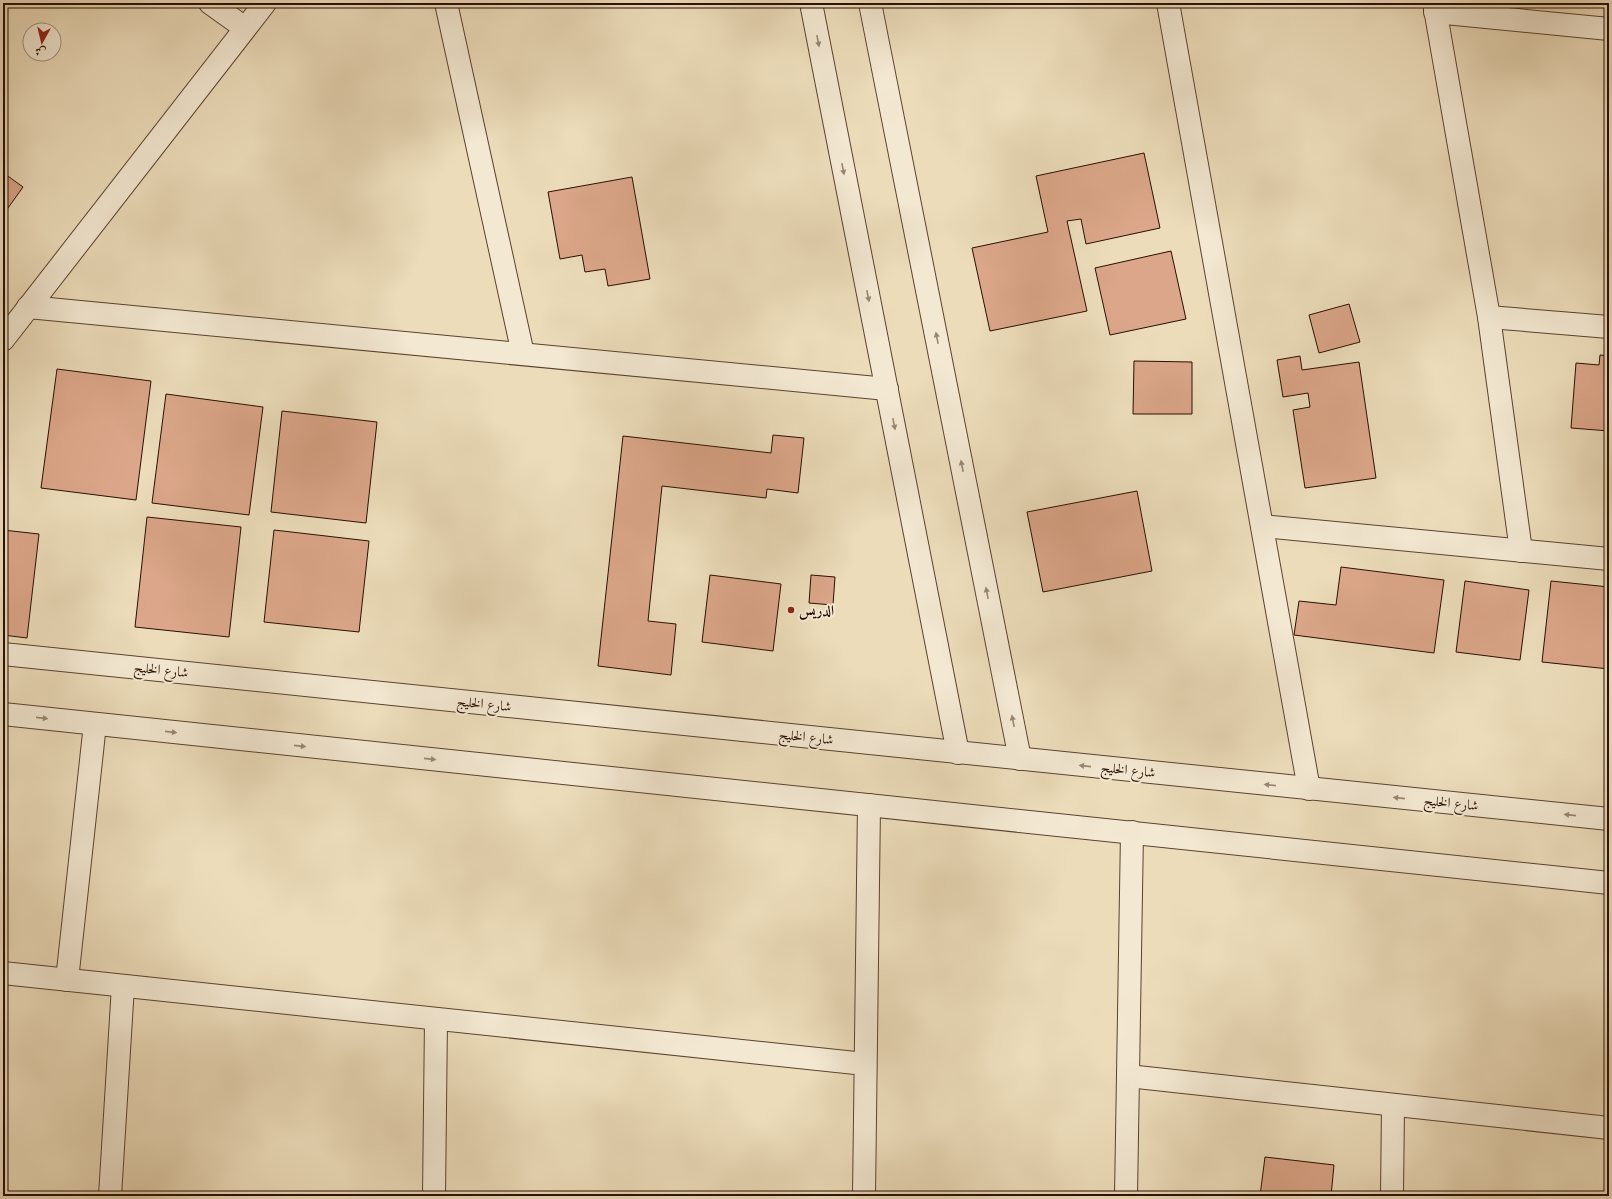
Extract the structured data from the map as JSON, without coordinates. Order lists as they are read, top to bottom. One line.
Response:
{"streets":{"street":["شارع الخليج"]},"places":["الدريس"],"north":"bottom"}
